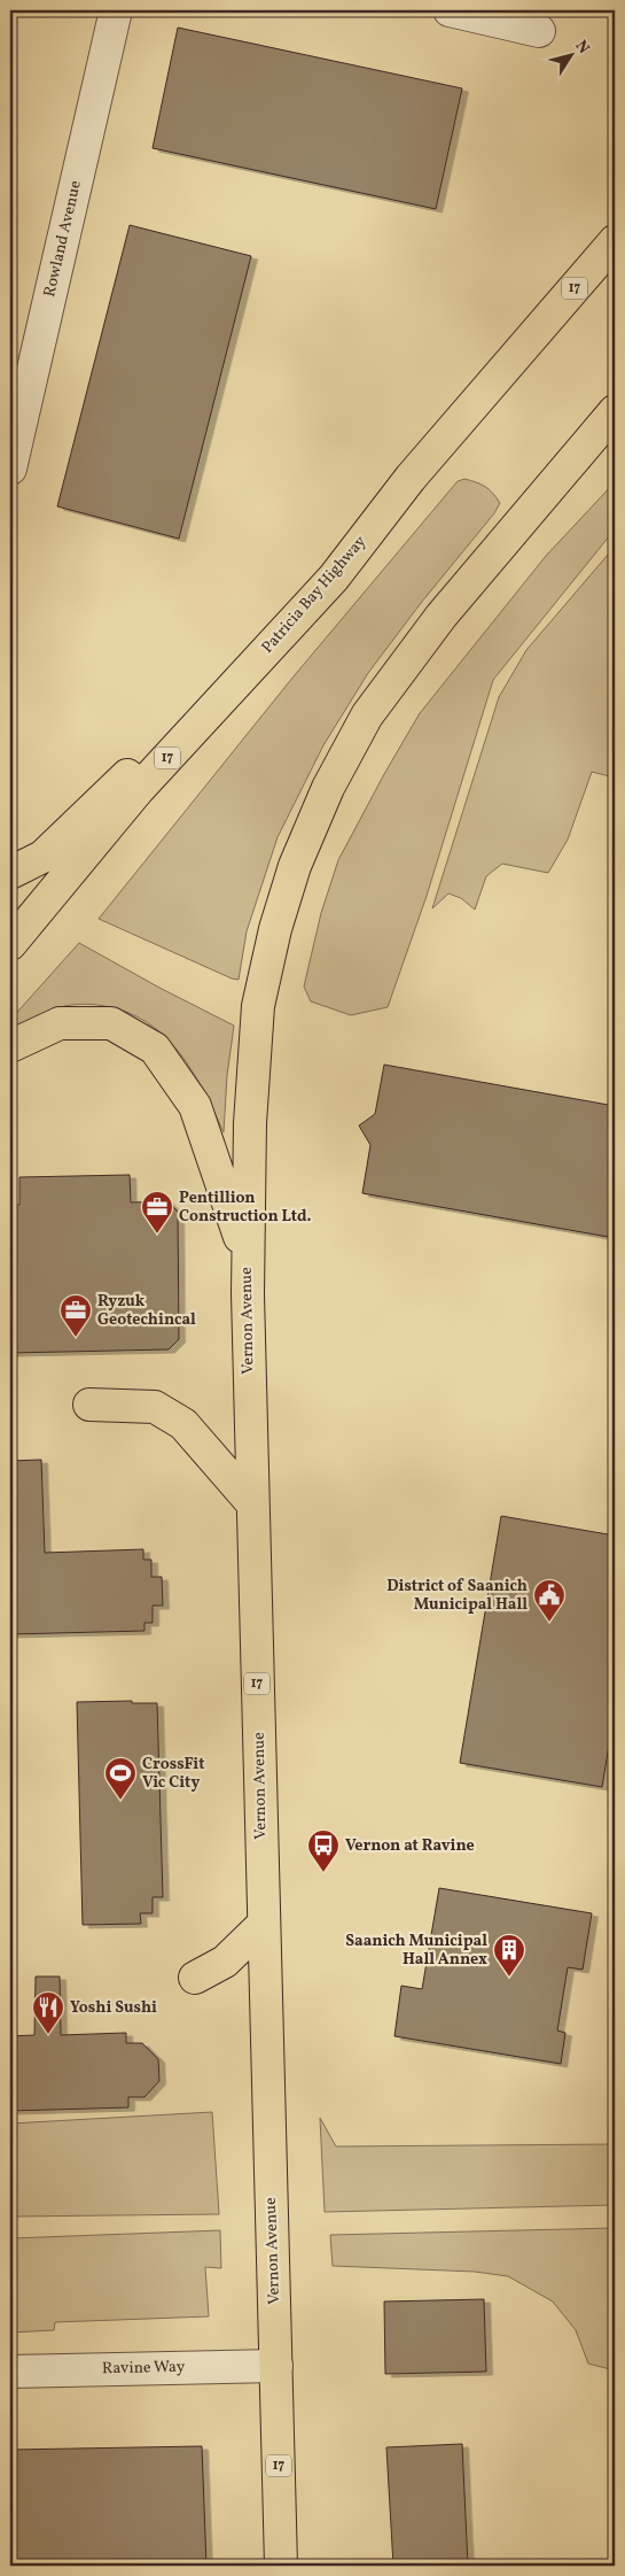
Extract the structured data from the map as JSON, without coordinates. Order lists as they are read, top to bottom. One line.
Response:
{"streets":{"highway":["17","Patricia Bay Highway","Vernon Avenue"],"street":["Rowland Avenue","Ravine Way"]},"crossings":[["Vernon Avenue","Ravine Way"]],"places":{"office":["Pentillion Construction Ltd.","Ryzuk Geotechincal"],"public building":["District of Saanich Municipal Hall"],"sports":["CrossFit Vic City"],"bus stop":["Vernon at Ravine"],"building":["Saanich Municipal Hall Annex"],"restaurant":["Yoshi Sushi"]},"north":"top right"}
